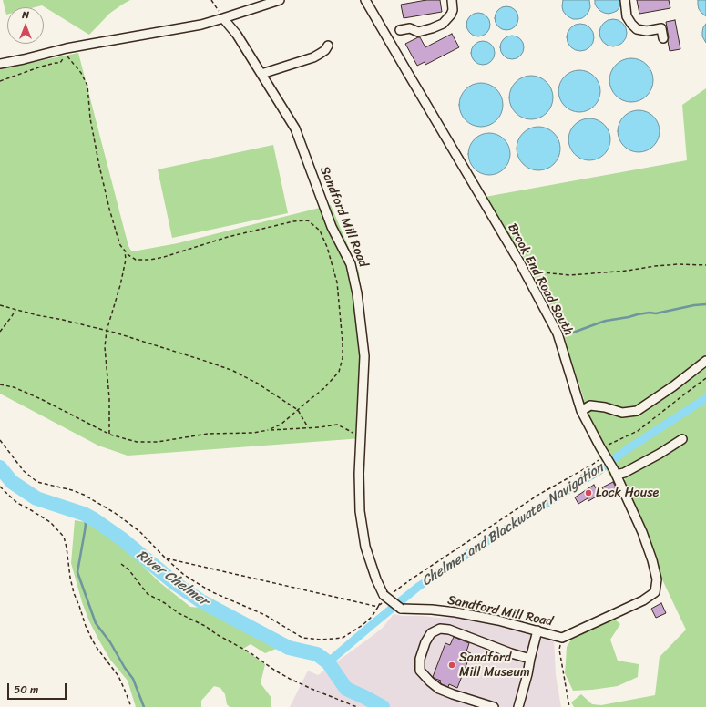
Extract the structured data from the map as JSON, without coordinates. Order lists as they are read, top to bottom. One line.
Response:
{"streets":{"street":["Sandford Mill Road","Brook End Road South"]},"crossings":[["Sandford Mill Road","Brook End Road South"]],"water":["Chelmer and Blackwater Navigation","River Chelmer"],"places":["Lock House","Sandford Mill Museum"],"scale_bar":"50 m","north":"top"}
